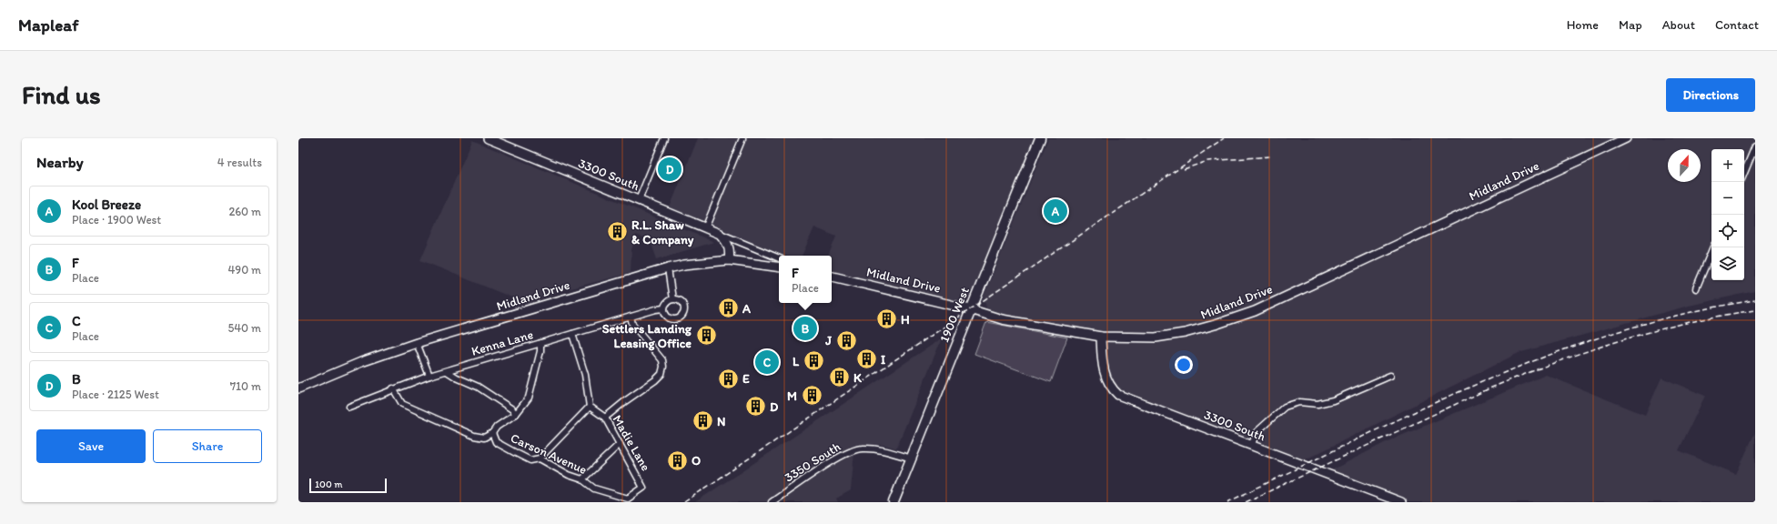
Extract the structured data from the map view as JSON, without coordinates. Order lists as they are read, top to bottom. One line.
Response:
{"streets":{"main road":["1900 West"],"street":["3300 South","Midland Drive","Kenna Lane","Madie Lane","Carson Avenue","3350 South"]},"crossings":[["3300 South","Midland Drive"],["Midland Drive","1900 West"],["1900 West","3350 South"],["Madie Lane","Carson Avenue"]],"places":{"building":["R.L. Shaw & Company","A","H","Settlers Landing Leasing Office","J","I","L","K","E","M","D","N","O"]},"scale_bar":"100 m","north":"top","page":{"header":"Mapleaf","nav":["Home","Map","About","Contact"],"buttons":["Directions",["Save","Share"]],"title":"Find us","heading":["Nearby","4 results"],"map_buttons":["+","−"],"pins":["D","A","B","C"],"list":[{"mark":"A","name":"Kool Breeze","note":"Place · 1900 West","value":"260 m"},{"mark":"B","name":"F","note":"Place","value":"490 m"},{"mark":"C","name":"C","note":"Place","value":"540 m"},{"mark":"D","name":"B","note":"Place · 2125 West","value":"710 m"}],"popup":["F","Place"],"scale":"100 m"}}
